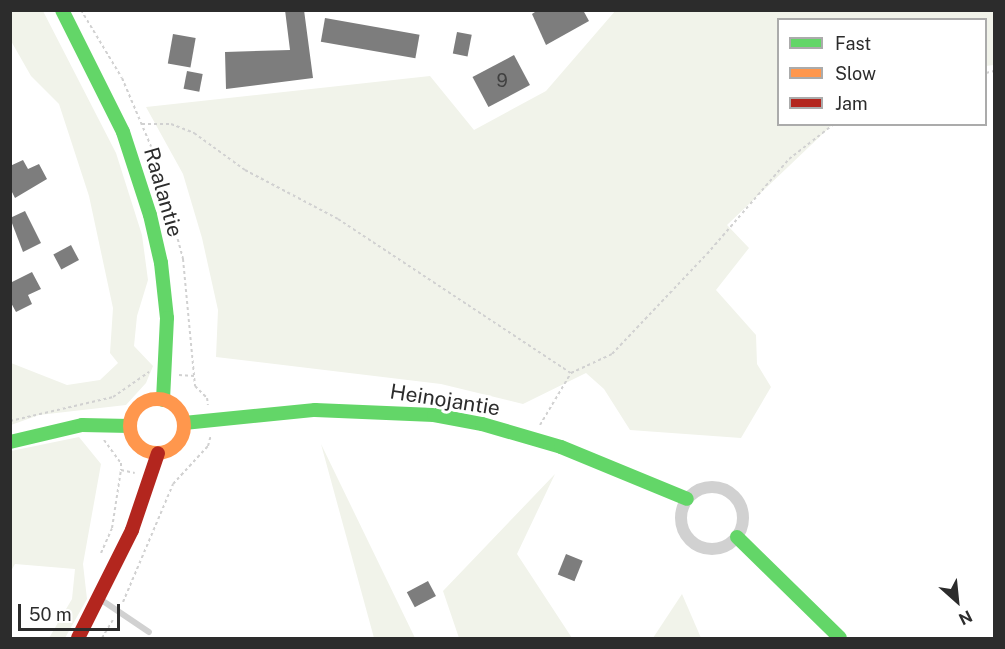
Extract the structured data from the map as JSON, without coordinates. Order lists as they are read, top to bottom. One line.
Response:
{"streets":{"street":["Raalantie","Heinojantie"]},"crossings":[["Raalantie","Heinojantie"]],"house_numbers":["9"],"legend":["Fast","Slow","Jam"],"scale_bar":"50 m","north":"bottom right"}
